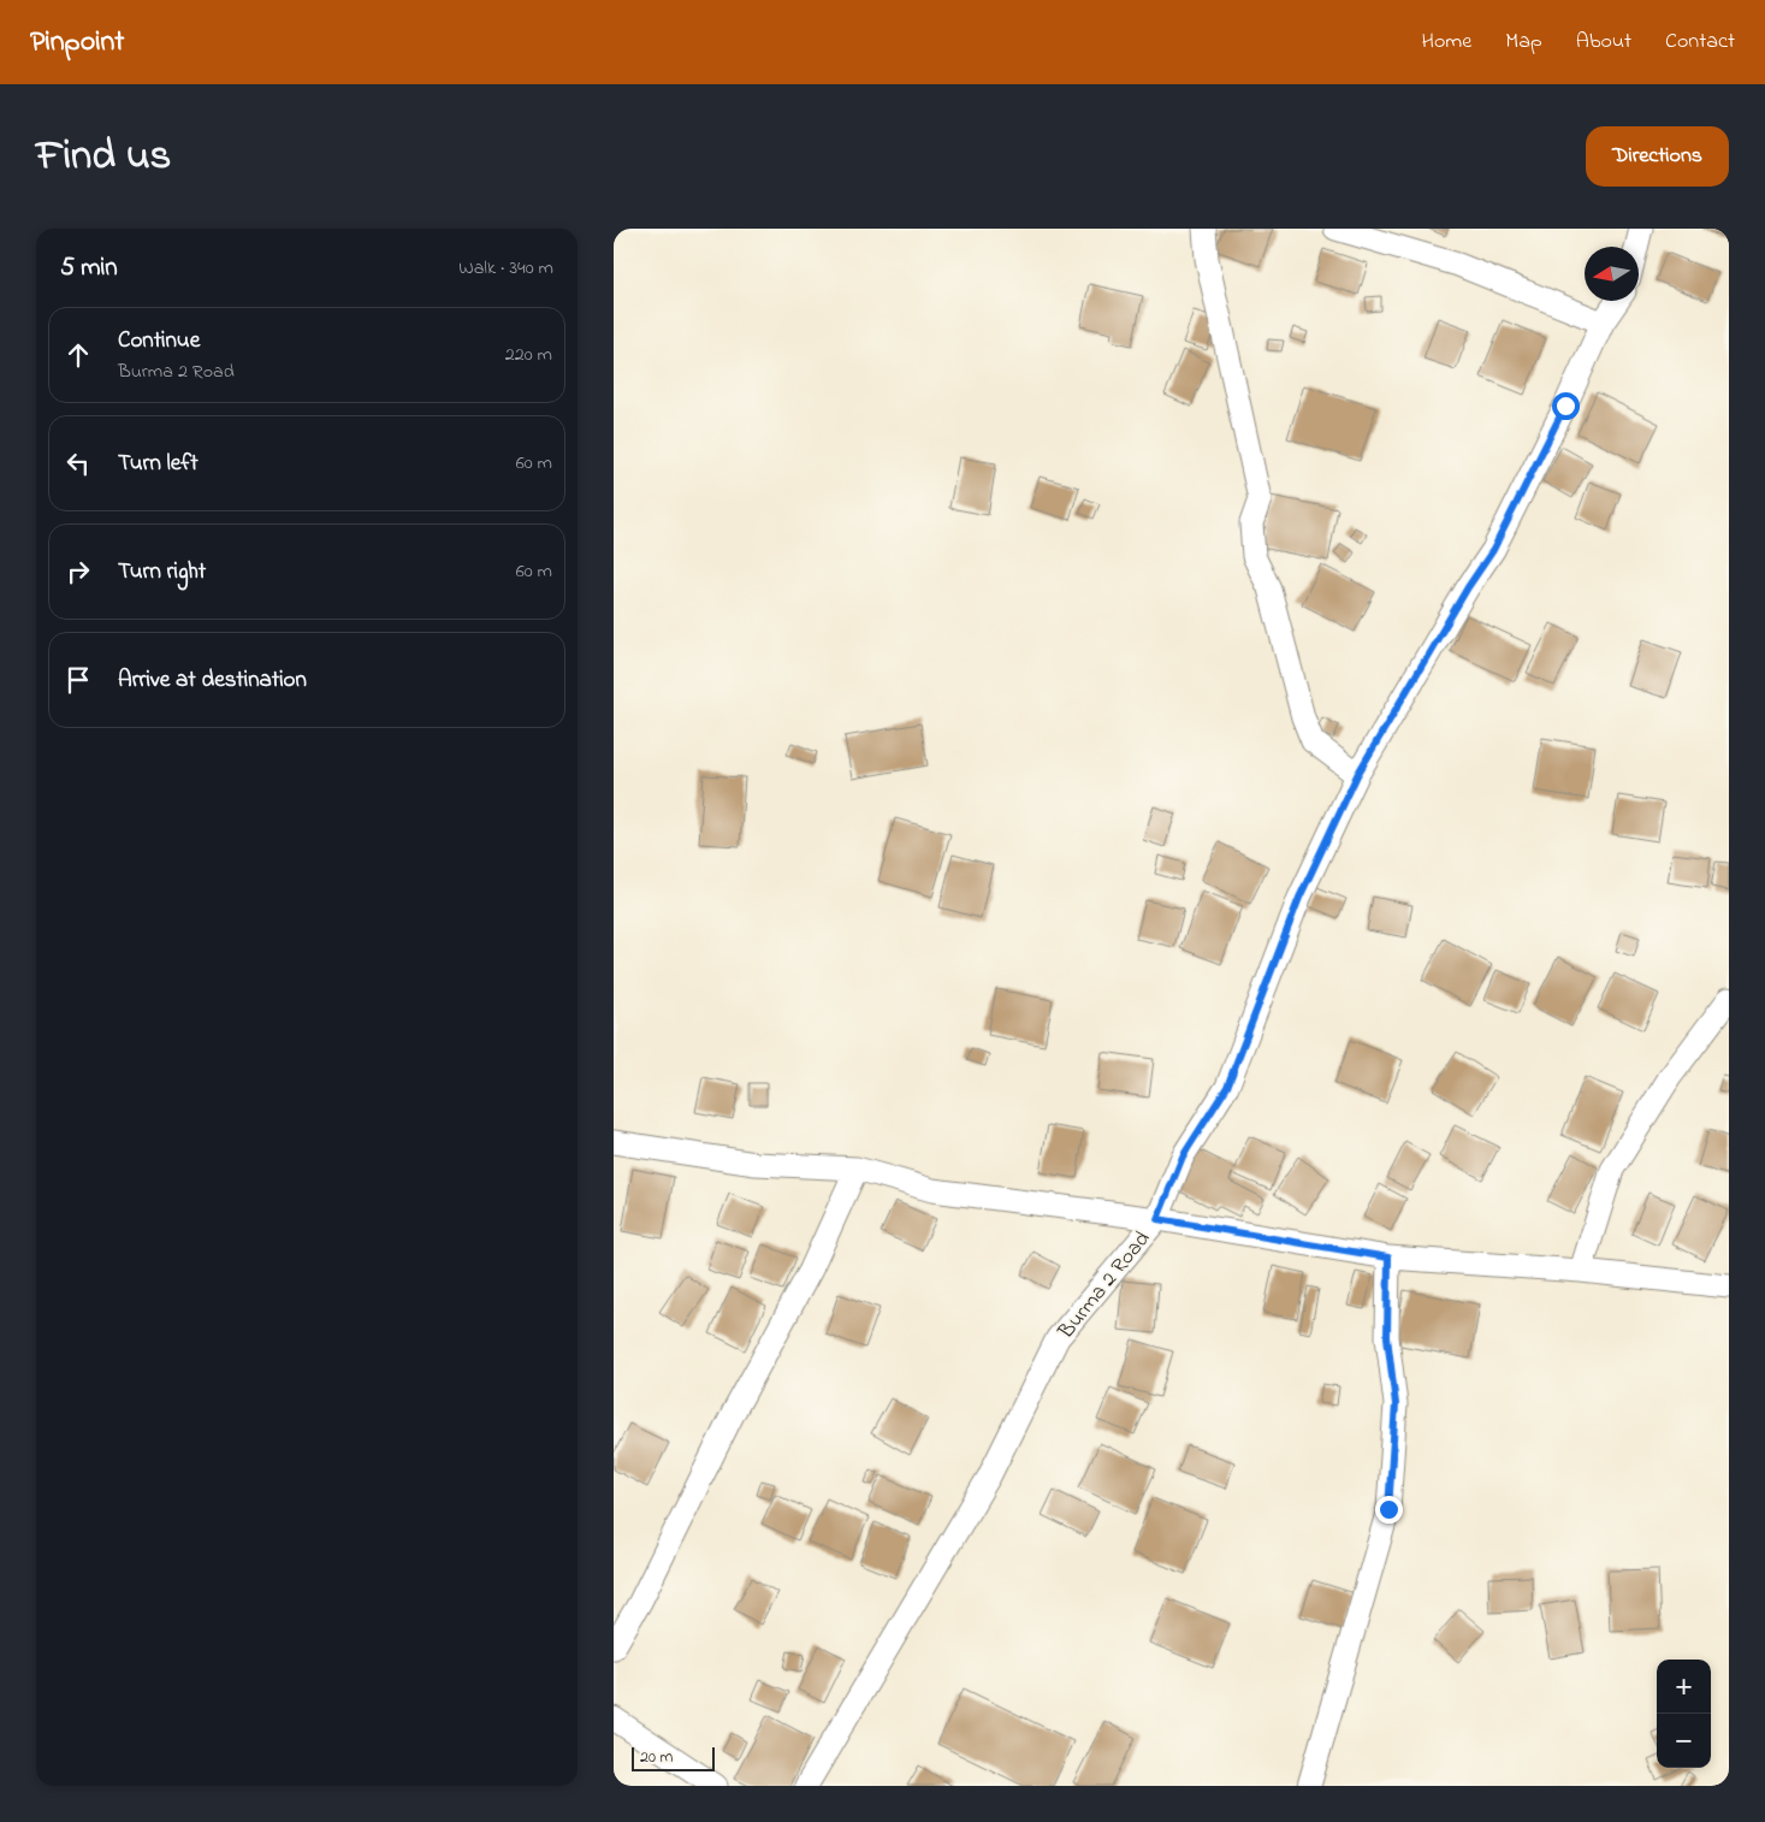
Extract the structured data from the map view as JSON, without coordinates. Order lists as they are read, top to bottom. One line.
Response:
{"streets":{"street":["Burma 2 Road"]},"scale_bar":"20 m","north":"left","page":{"header":"Pinpoint","nav":["Home","Map","About","Contact"],"title":"Find us","buttons":"Directions","heading":["5 min","Walk · 340 m"],"list":[["Continue","Burma 2 Road","220 m"],["Turn left","60 m"],["Turn right","60 m"],"Arrive at destination"],"map_buttons":["+","−"],"scale":"20 m"}}
